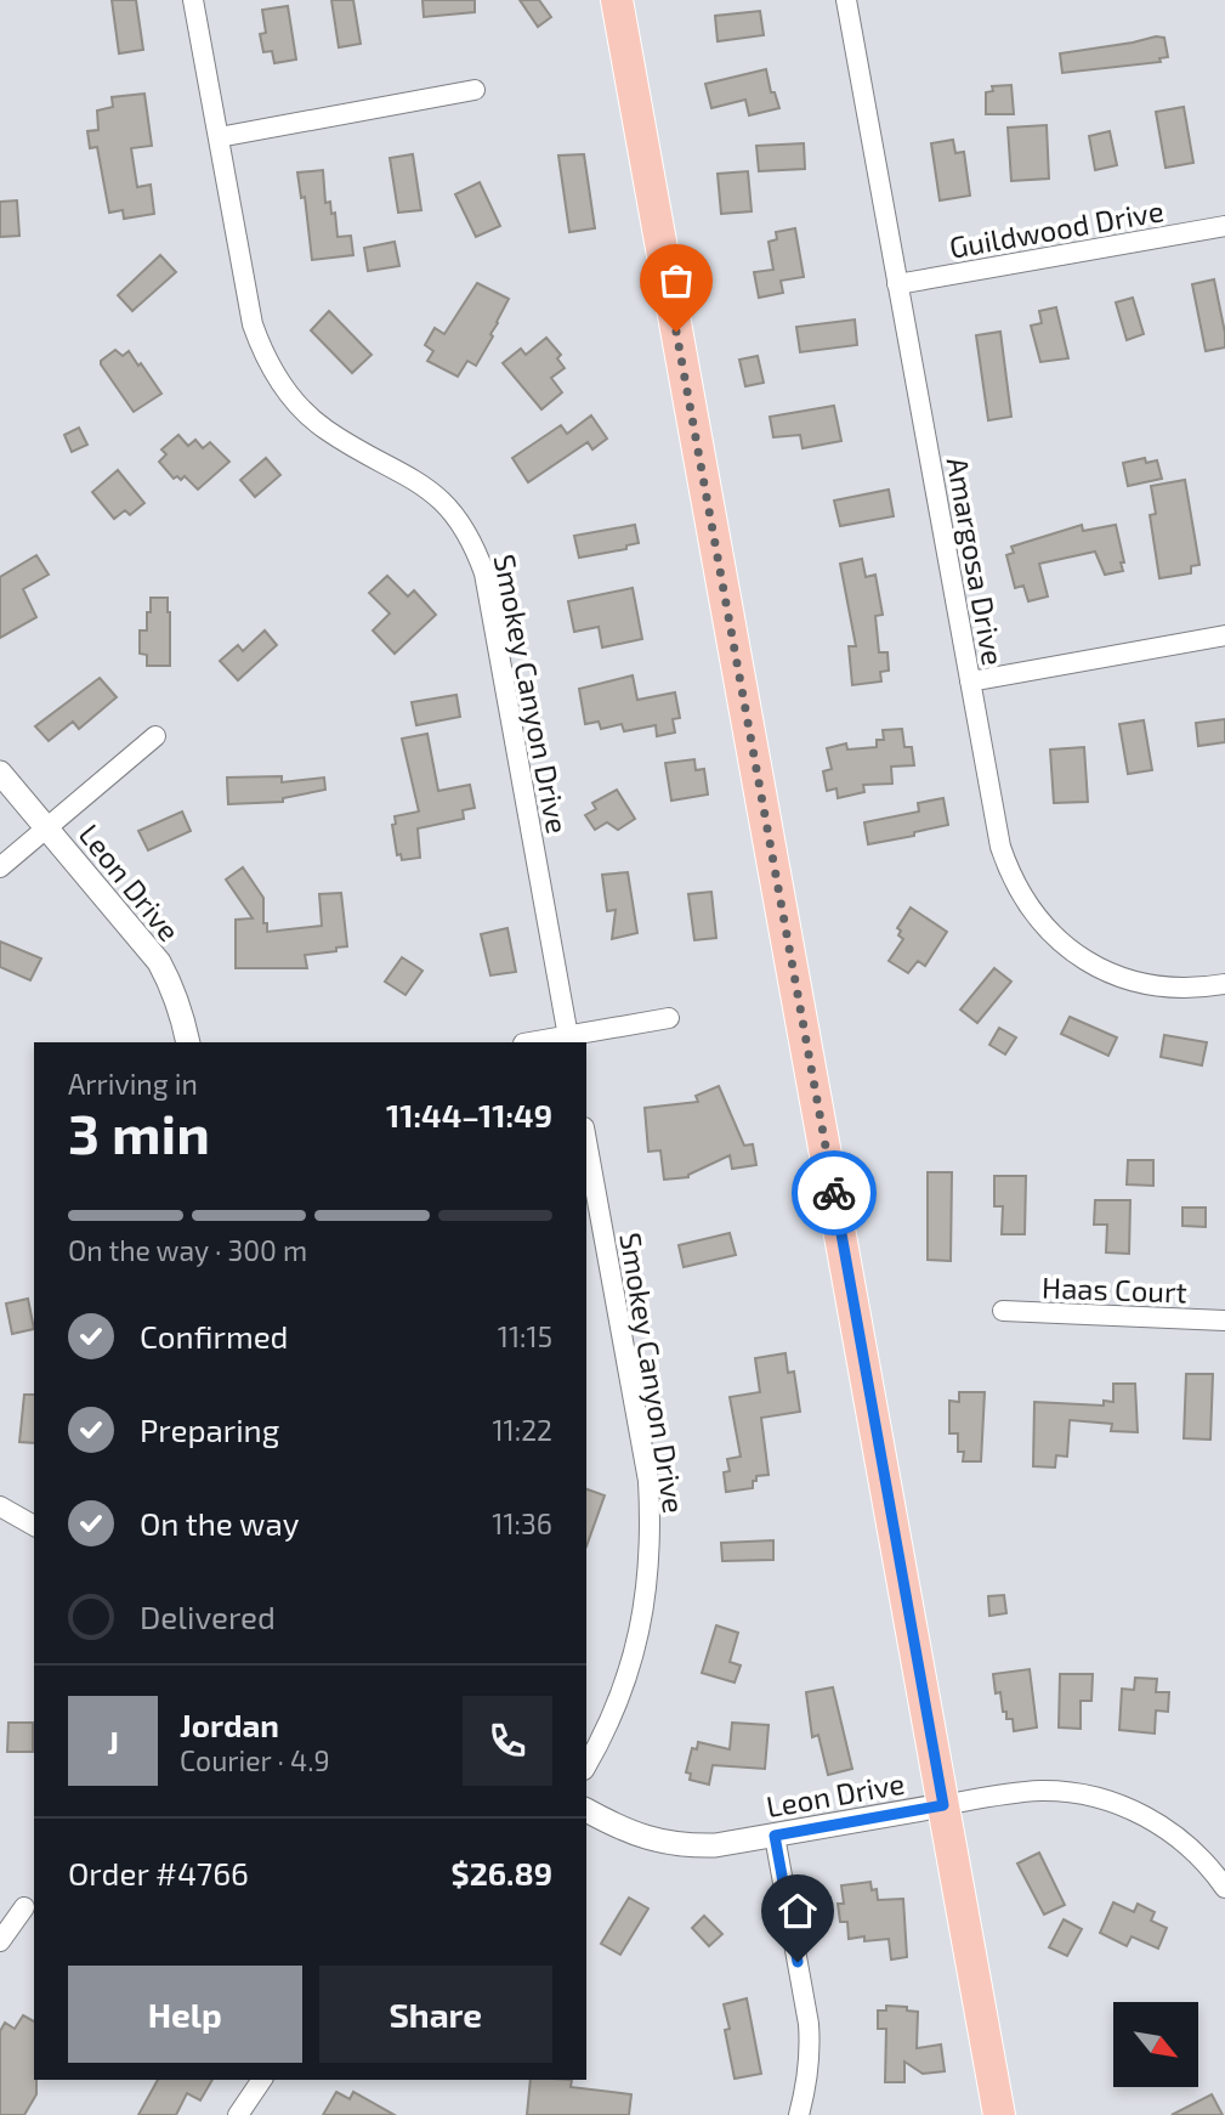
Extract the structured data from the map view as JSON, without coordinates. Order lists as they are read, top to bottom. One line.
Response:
{"streets":{"street":["Guildwood Drive","Amargosa Drive","Smokey Canyon Drive","Leon Drive","Haas Court"]},"crossings":[["Guildwood Drive","Amargosa Drive"]],"north":"bottom right","page":{"heading":["3 min","Arriving in","11:44–11:49"],"panel":["Jordan","Courier · 4.9","Order #4766","$26.89"],"bar":"On the way · 300 m","list":[["Confirmed","11:15"],["Preparing","11:22"],["On the way","11:36"],"Delivered"],"round":"J","buttons":["Help","Share"]}}
